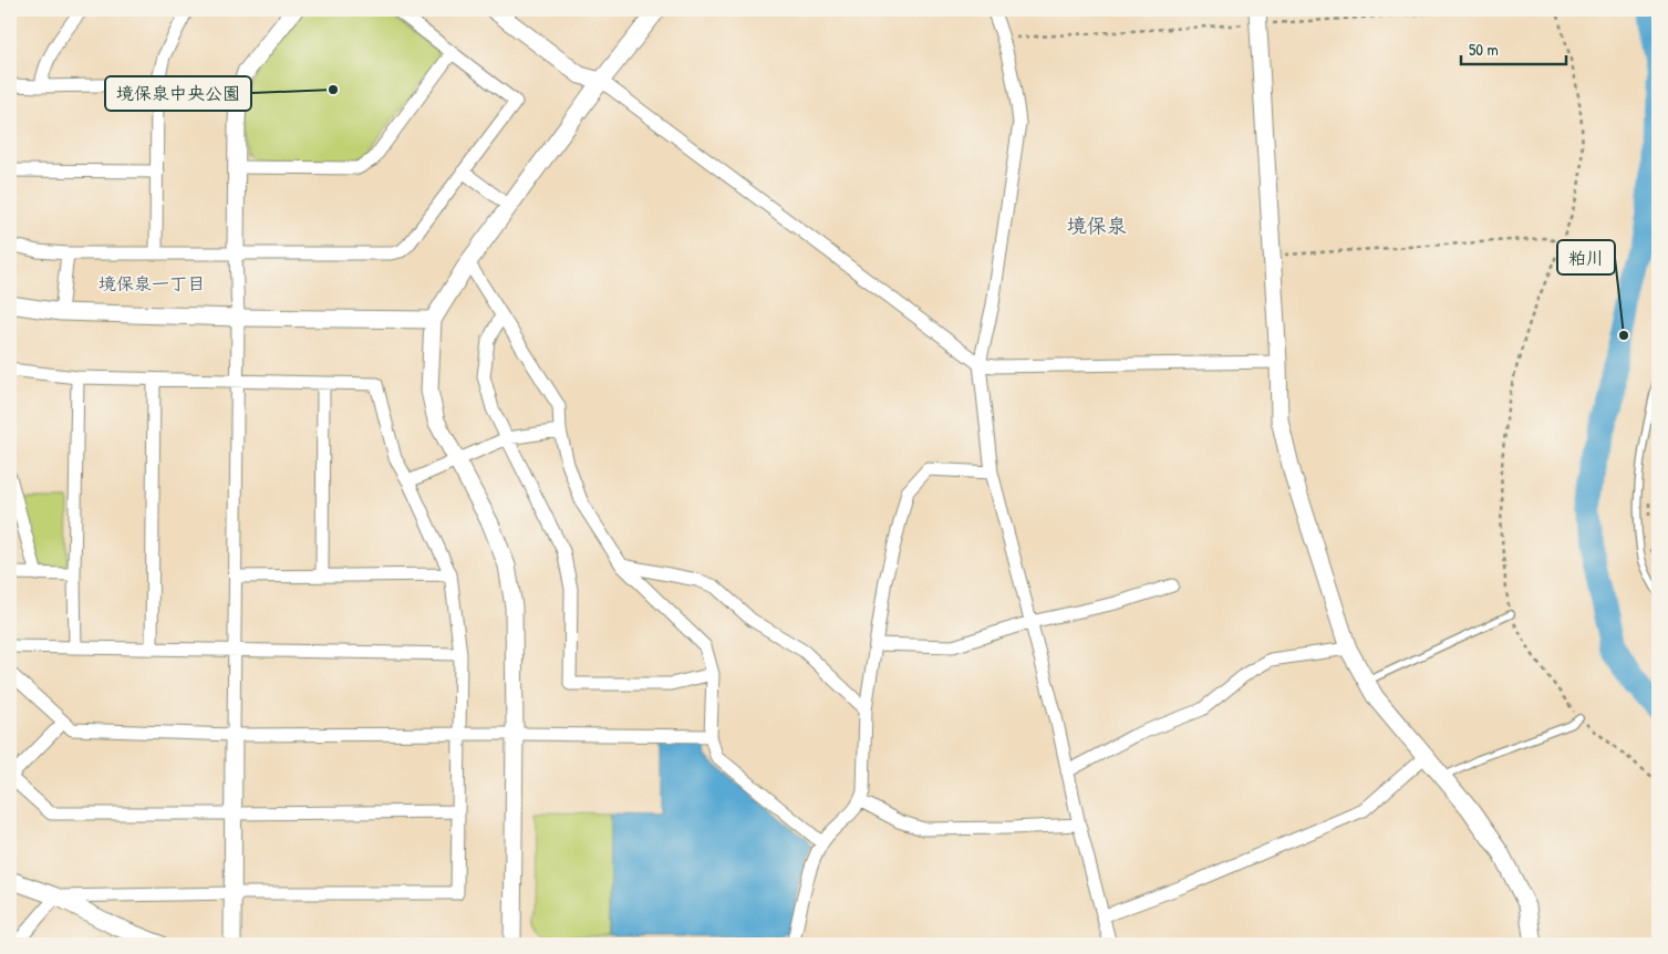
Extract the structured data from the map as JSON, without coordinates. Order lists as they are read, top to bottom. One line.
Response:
{"districts":["境保泉","境保泉一丁目"],"places":["境保泉中央公園","粕川"],"scale_bar":"50 m"}
